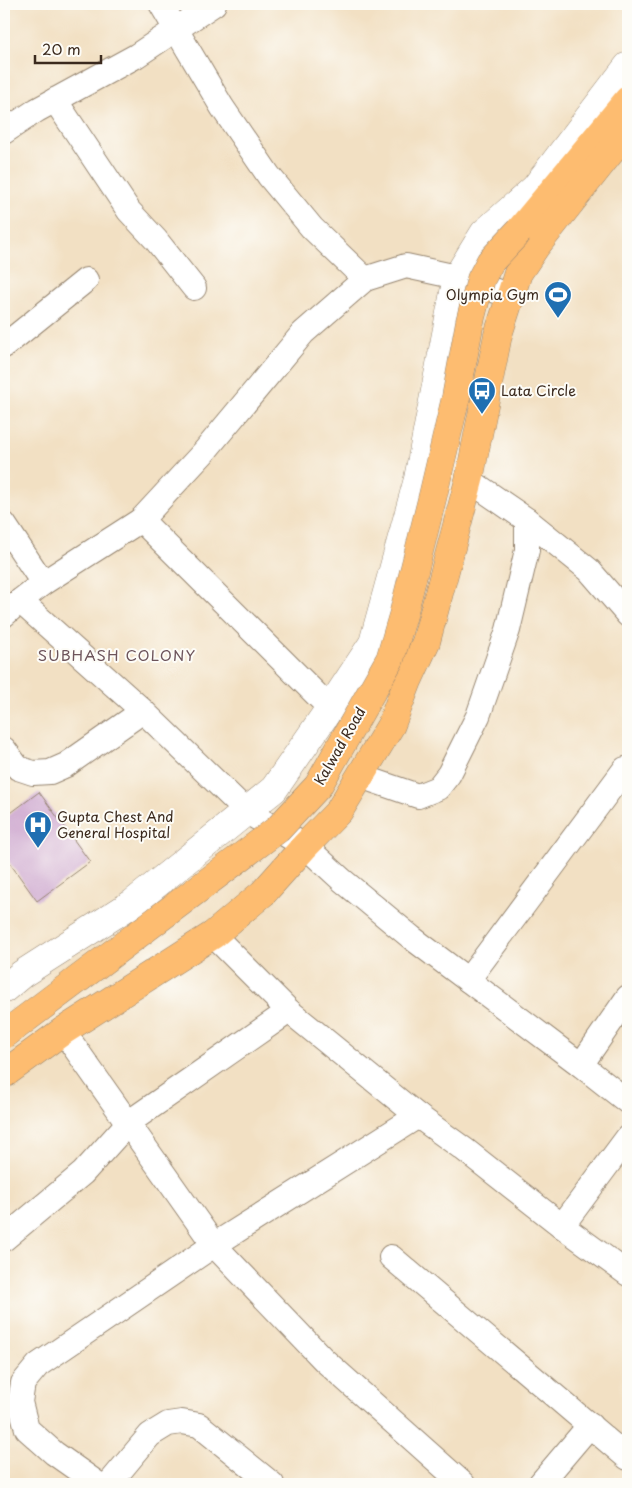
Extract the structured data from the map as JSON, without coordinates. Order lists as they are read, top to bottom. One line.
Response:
{"streets":{"main road":["Kalwad Road"]},"districts":["SUBHASH COLONY"],"places":{"sports":["Olympia Gym"],"bus stop":["Lata Circle"],"hospital":["Gupta Chest And General Hospital"]},"scale_bar":"20 m"}
